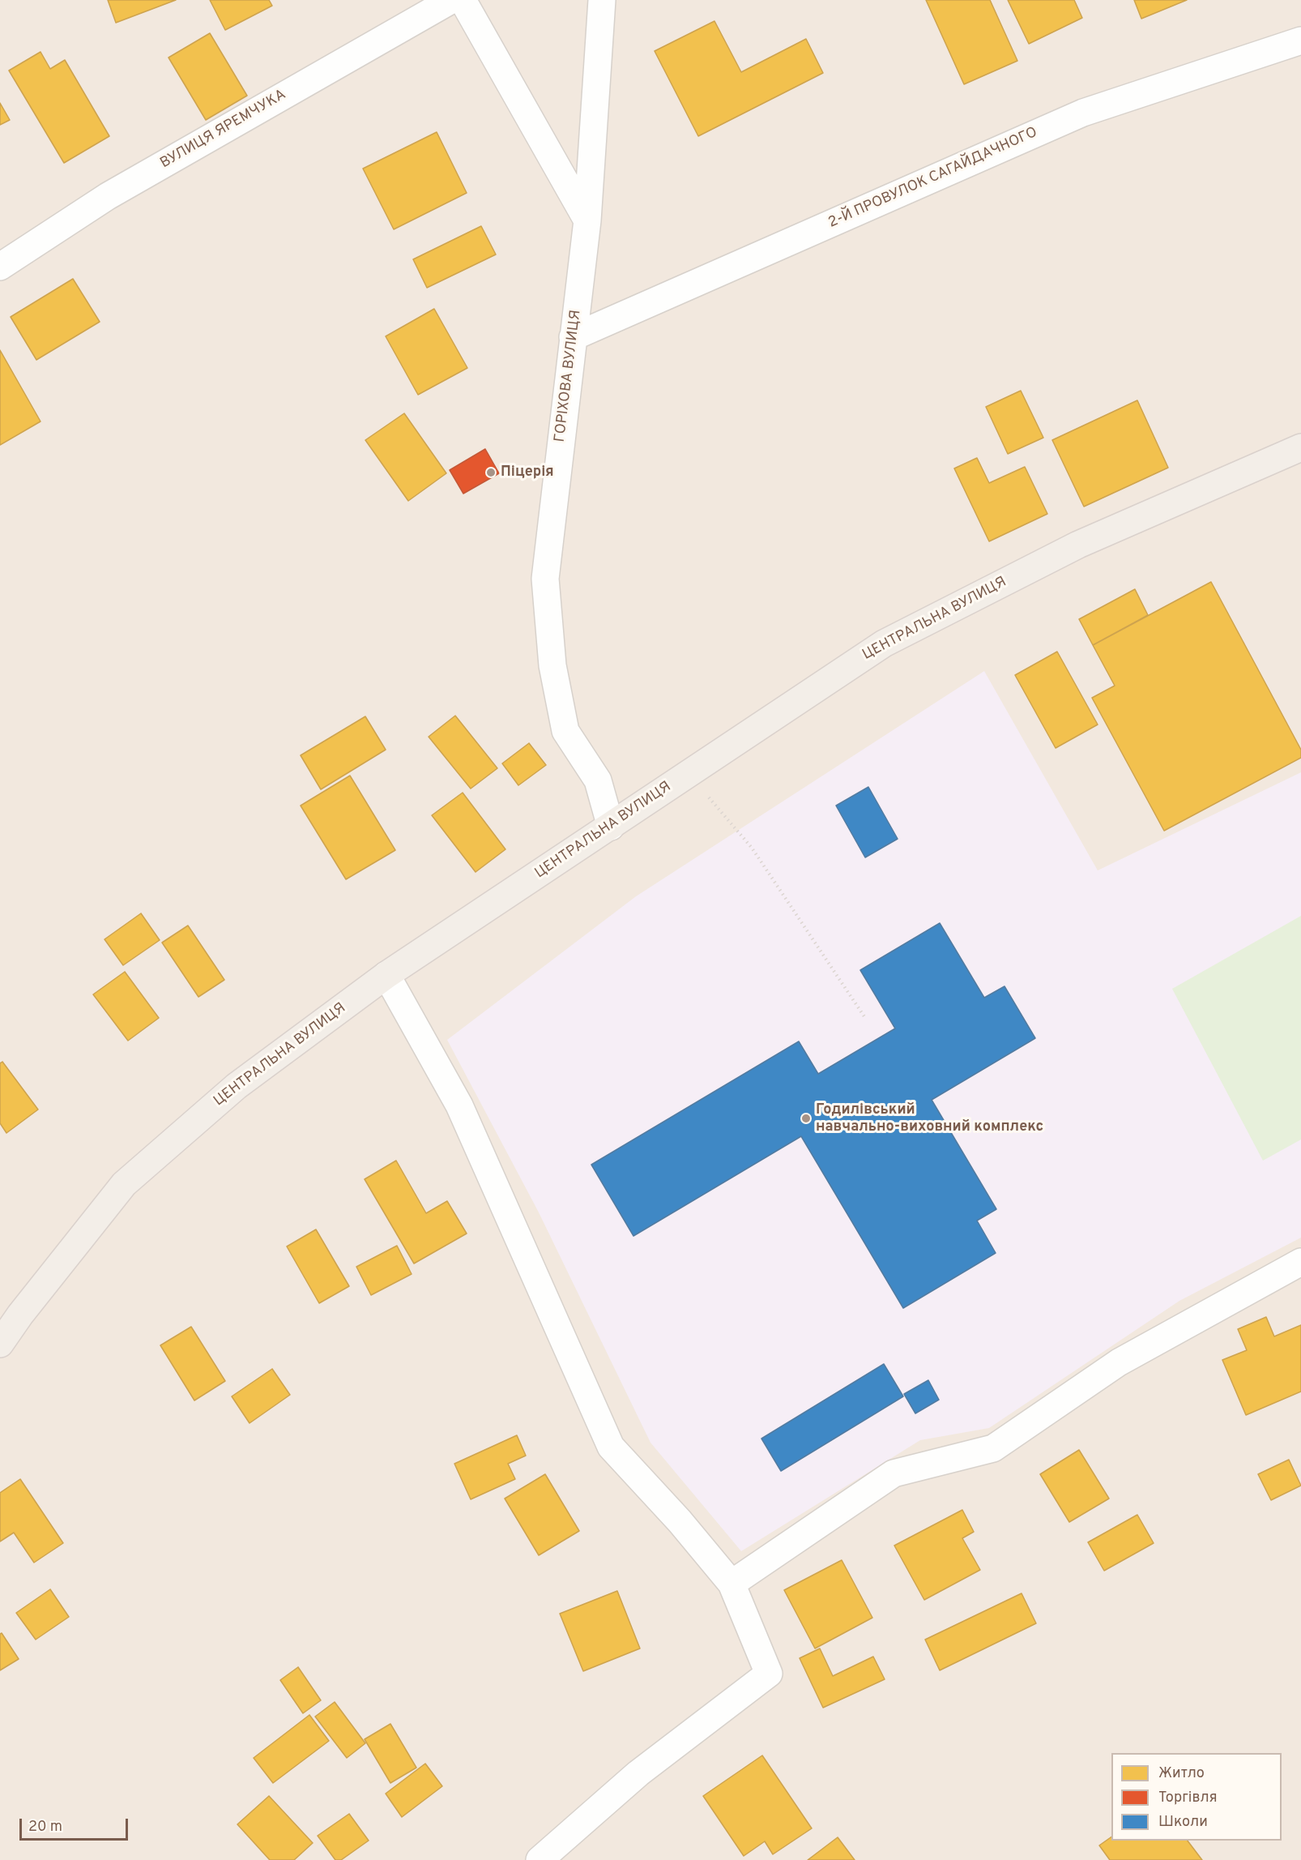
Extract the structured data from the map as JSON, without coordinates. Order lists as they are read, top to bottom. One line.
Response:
{"streets":{"main road":["ЦЕНТРАЛЬНА ВУЛИЦЯ"],"street":["ВУЛИЦЯ ЯРЕМЧУКА","2-Й ПРОВУЛОК САГАЙДАЧНОГО","ГОРІХОВА ВУЛИЦЯ"]},"crossings":[["2-Й ПРОВУЛОК САГАЙДАЧНОГО","ГОРІХОВА ВУЛИЦЯ"],["ГОРІХОВА ВУЛИЦЯ","ЦЕНТРАЛЬНА ВУЛИЦЯ"]],"places":["Піцерія","Годилівський навчально-виховний комплекс"],"legend":["Житло","Торгівля","Школи"],"scale_bar":"20 m"}
